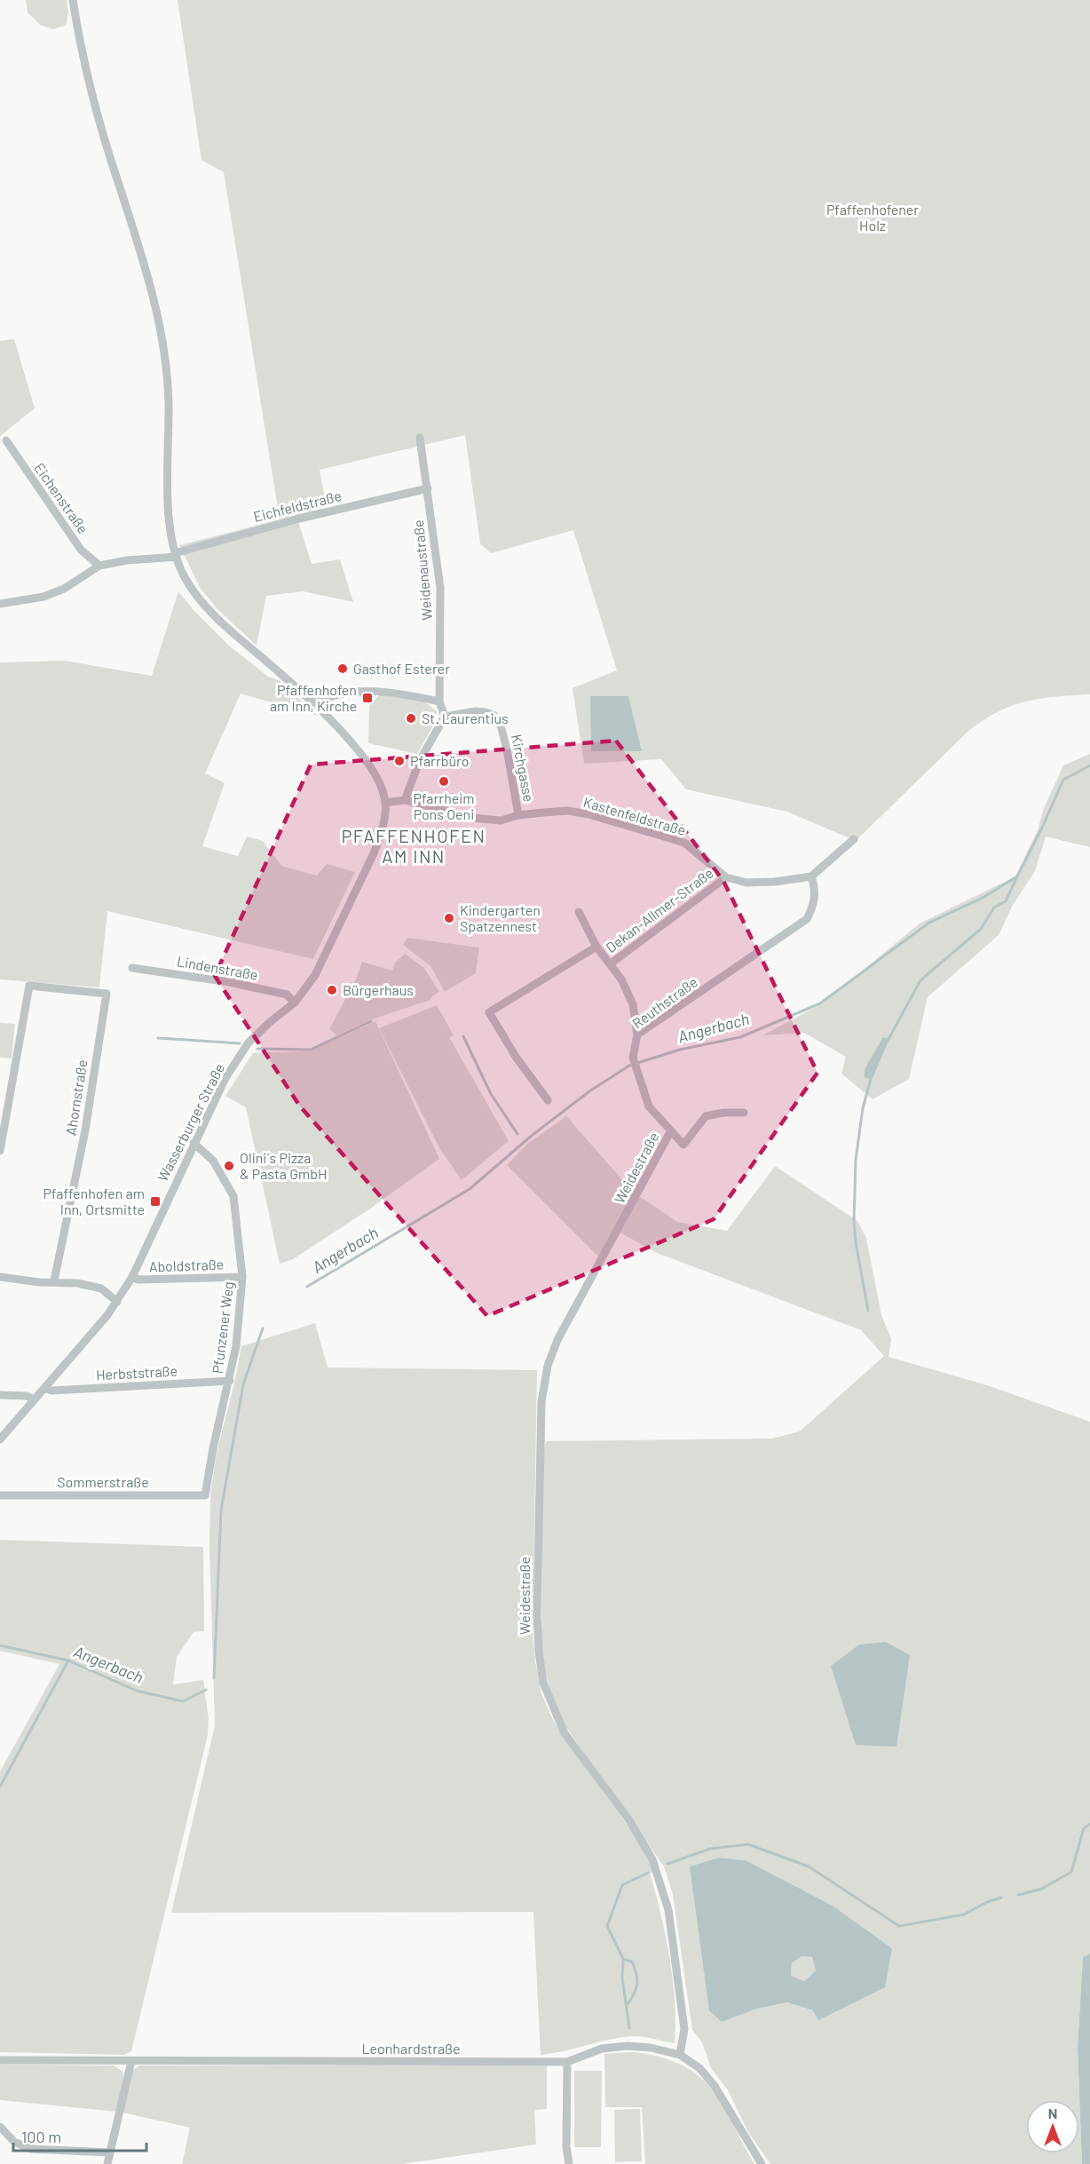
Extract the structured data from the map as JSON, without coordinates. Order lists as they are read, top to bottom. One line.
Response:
{"streets":{"street":["Eichenstraße","Eichfeldstraße","Weidenaustraße","Kirchgasse","Kastenfeldstraße","Dekan-Allmer-Straße","Lindenstraße","Reuthstraße","Ahornstraße","Wasserburger Straße","Weidestraße","Aboldstraße","Pfunzener Weg","Herbststraße","Sommerstraße","Leonhardstraße"]},"crossings":[["Eichenstraße","Eichfeldstraße"],["Eichfeldstraße","Weidenaustraße"],["Eichfeldstraße","Wasserburger Straße"],["Kirchgasse","Kastenfeldstraße"],["Kastenfeldstraße","Dekan-Allmer-Straße"],["Kastenfeldstraße","Reuthstraße"],["Kastenfeldstraße","Wasserburger Straße"],["Dekan-Allmer-Straße","Reuthstraße"],["Lindenstraße","Wasserburger Straße"],["Reuthstraße","Weidestraße"],["Wasserburger Straße","Aboldstraße"],["Wasserburger Straße","Pfunzener Weg"],["Wasserburger Straße","Herbststraße"],["Weidestraße","Leonhardstraße"],["Aboldstraße","Pfunzener Weg"],["Pfunzener Weg","Herbststraße"],["Pfunzener Weg","Sommerstraße"]],"districts":["PFAFFENHOFEN AM INN"],"water":["Angerbach"],"parks":["Pfaffenhofener Holz"],"places":{"other":["Gasthof Esterer","St. Laurentius","Pfarrbüro","Pfarrheim Pons Oeni","Kindergarten Spatzennest","Bürgerhaus","Olini´s Pizza & Pasta GmbH"],"transit":["Pfaffenhofen am Inn, Kirche","Pfaffenhofen am Inn, Ortsmitte"]},"scale_bar":"100 m","north":"top"}
